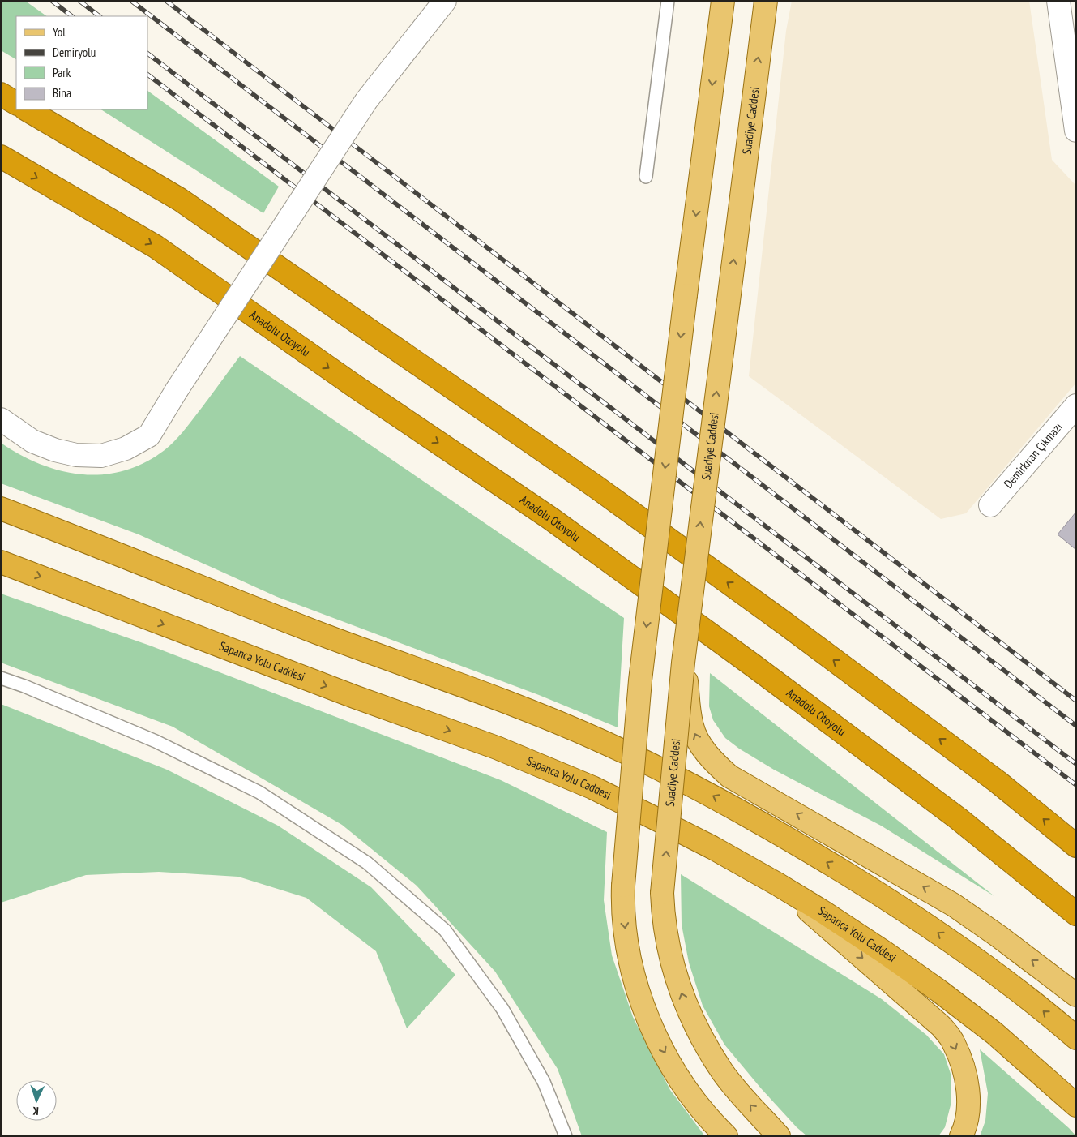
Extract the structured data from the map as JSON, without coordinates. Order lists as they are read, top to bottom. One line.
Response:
{"streets":{"highway":["Anadolu Otoyolu","Sapanca Yolu Caddesi"],"main road":["Suadiye Caddesi"],"street":["Demirkıran Çıkmazı"]},"legend":["Yol","Demiryolu","Park","Bina"],"north":"bottom"}
